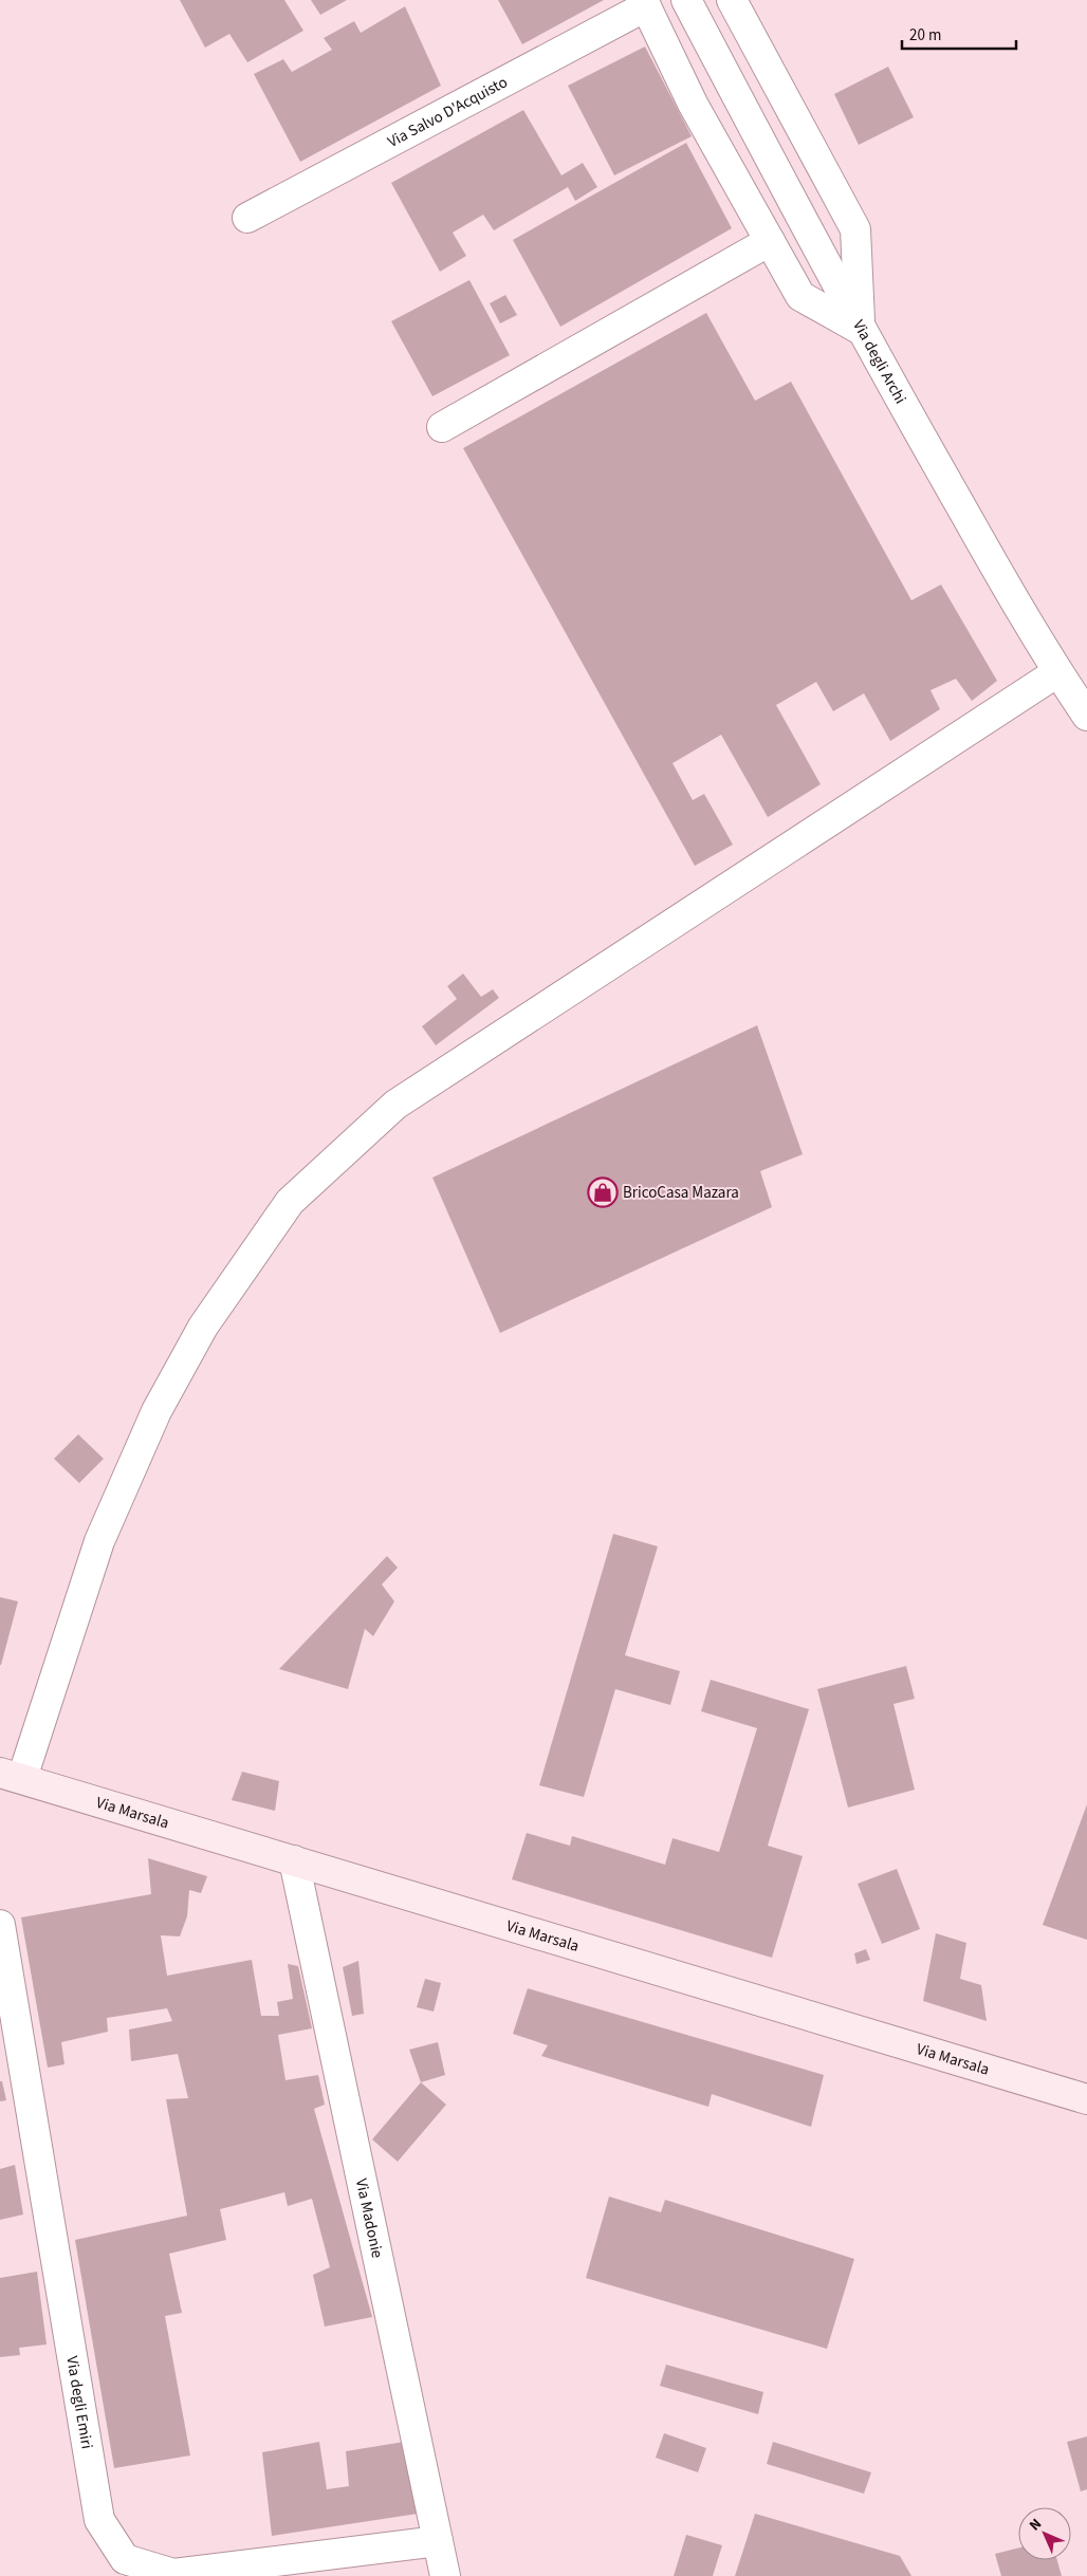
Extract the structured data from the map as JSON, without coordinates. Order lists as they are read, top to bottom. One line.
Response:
{"streets":{"main road":["Via Marsala"],"street":["Via Salvo D'Acquisto","Via degli Archi","Via Madonie","Via degli Emiri"]},"crossings":[["Via Marsala","Via Madonie"],["Via Madonie","Via degli Emiri"]],"places":{"shop":["BricoCasa Mazara"]},"scale_bar":"20 m","north":"top left"}
